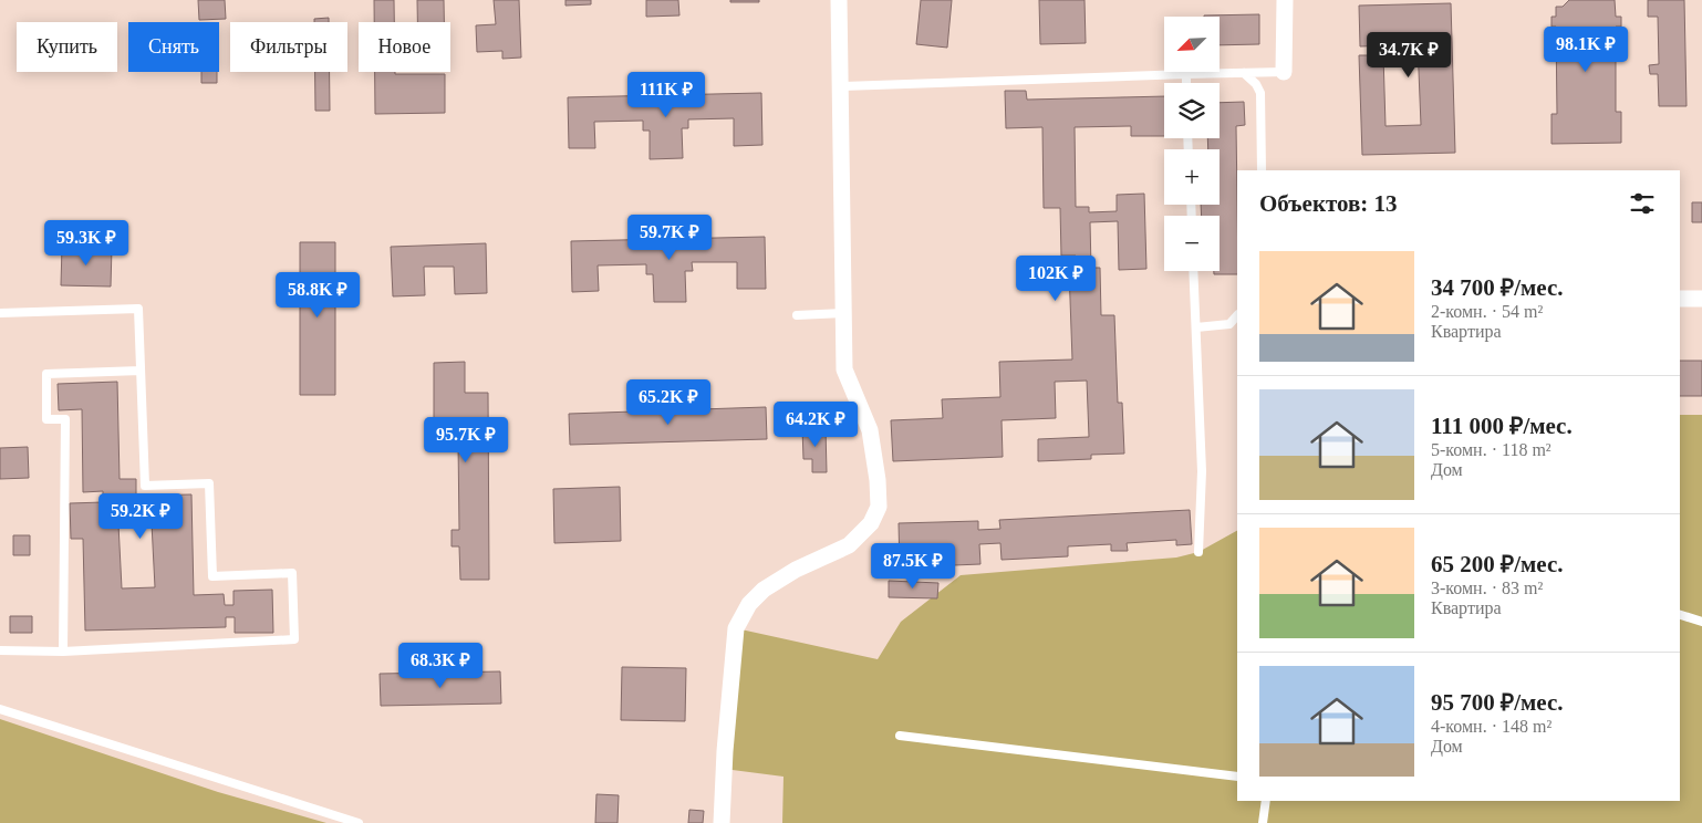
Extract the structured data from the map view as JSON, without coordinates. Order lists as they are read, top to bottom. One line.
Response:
{"north":"bottom left","page":{"map_buttons":["+","−"],"chip":["Купить","Снять","Фильтры","Новое"],"price":["98.1K ₽","34.7K ₽","111K ₽","59.7K ₽","59.3K ₽","102K ₽","58.8K ₽","65.2K ₽","64.2K ₽","95.7K ₽","59.2K ₽","87.5K ₽","68.3K ₽"],"heading":"Объектов: 13","list":[{"name":"34 700 ₽/мес.","note":"2-комн. · 54 m² · Квартира"},{"name":"111 000 ₽/мес.","note":"5-комн. · 118 m² · Дом"},{"name":"65 200 ₽/мес.","note":"3-комн. · 83 m² · Квартира"},{"name":"95 700 ₽/мес.","note":"4-комн. · 148 m² · Дом"}]}}
